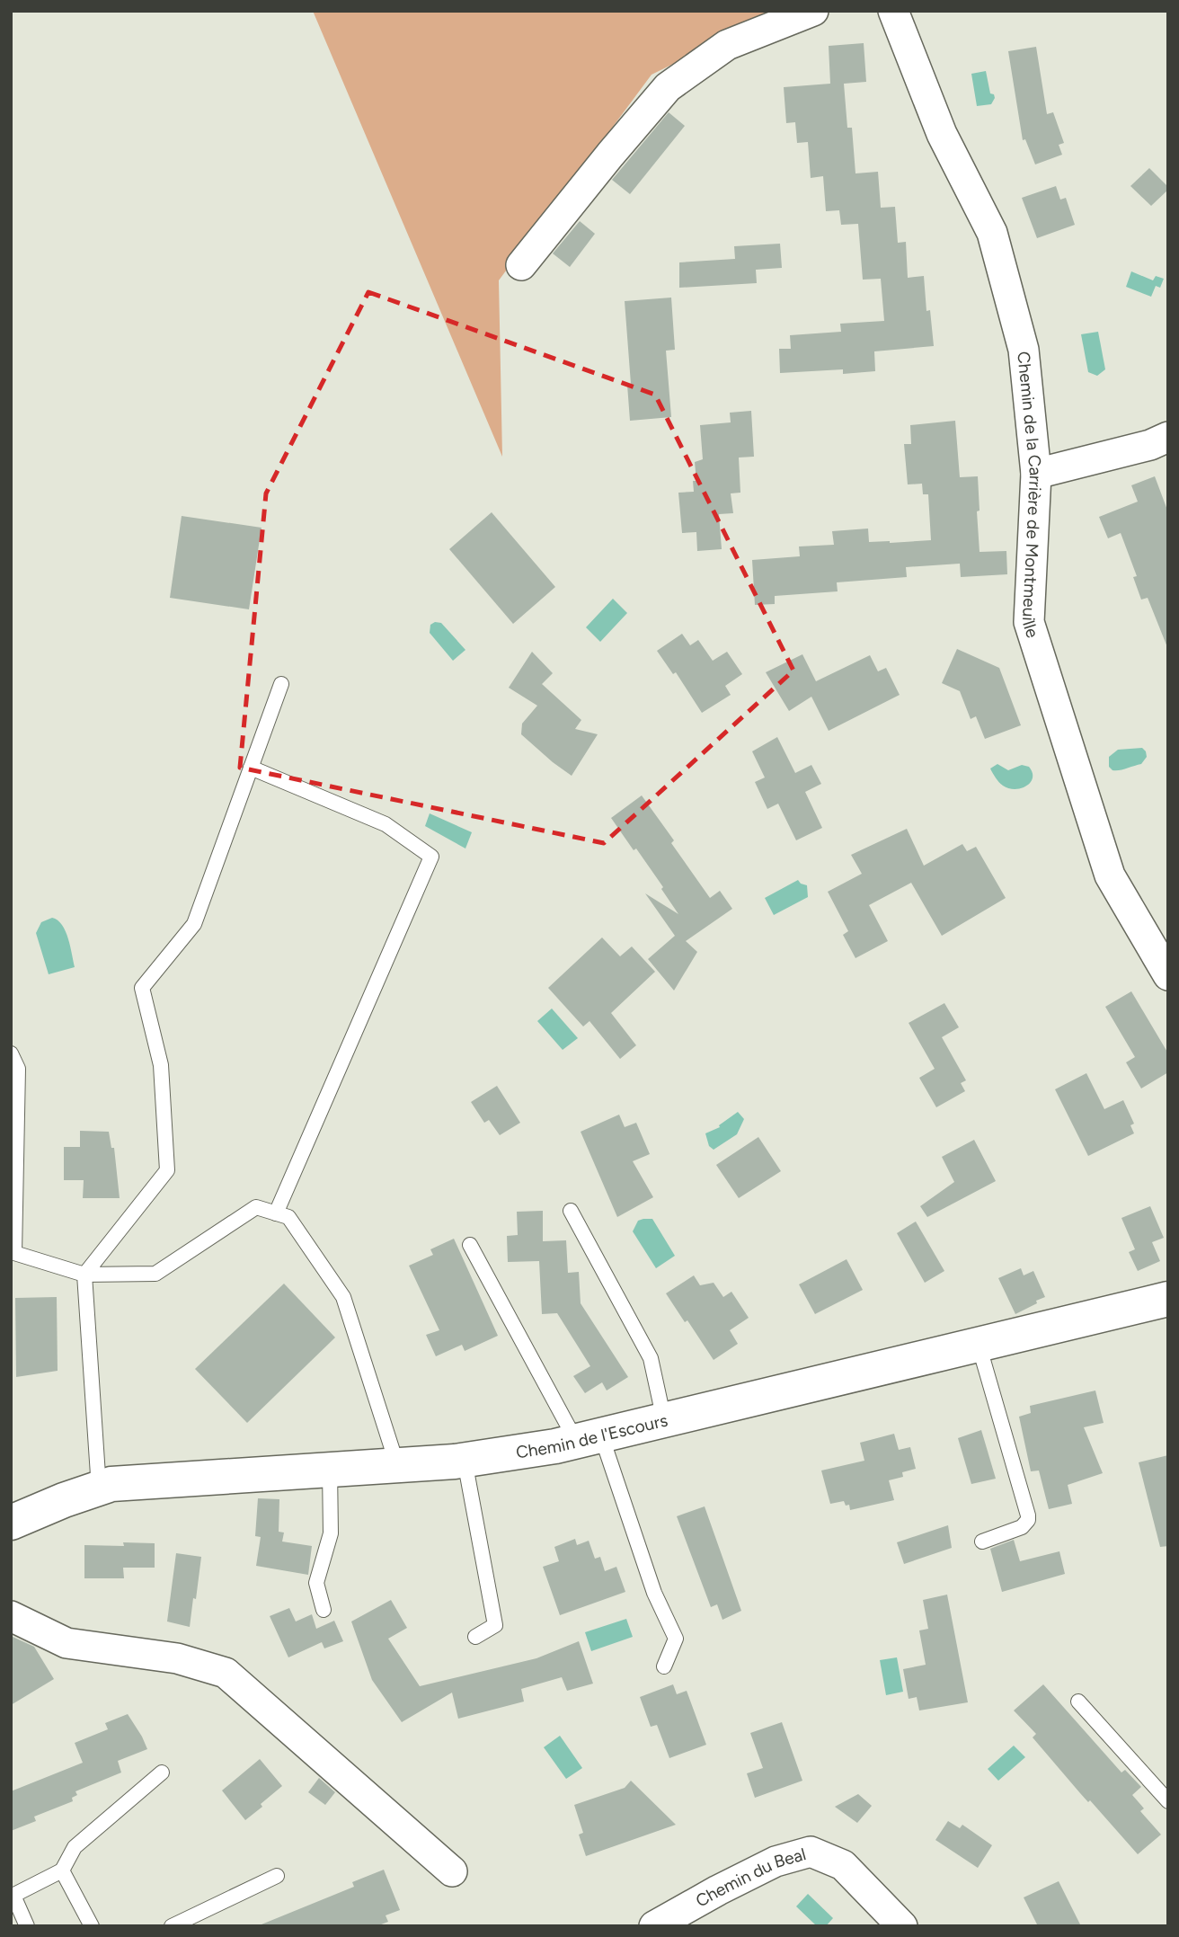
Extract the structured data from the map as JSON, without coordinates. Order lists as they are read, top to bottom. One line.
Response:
{"streets":{"street":["Chemin de la Carrière de Montmeuille","Chemin de l'Escours","Chemin du Beal"]}}
